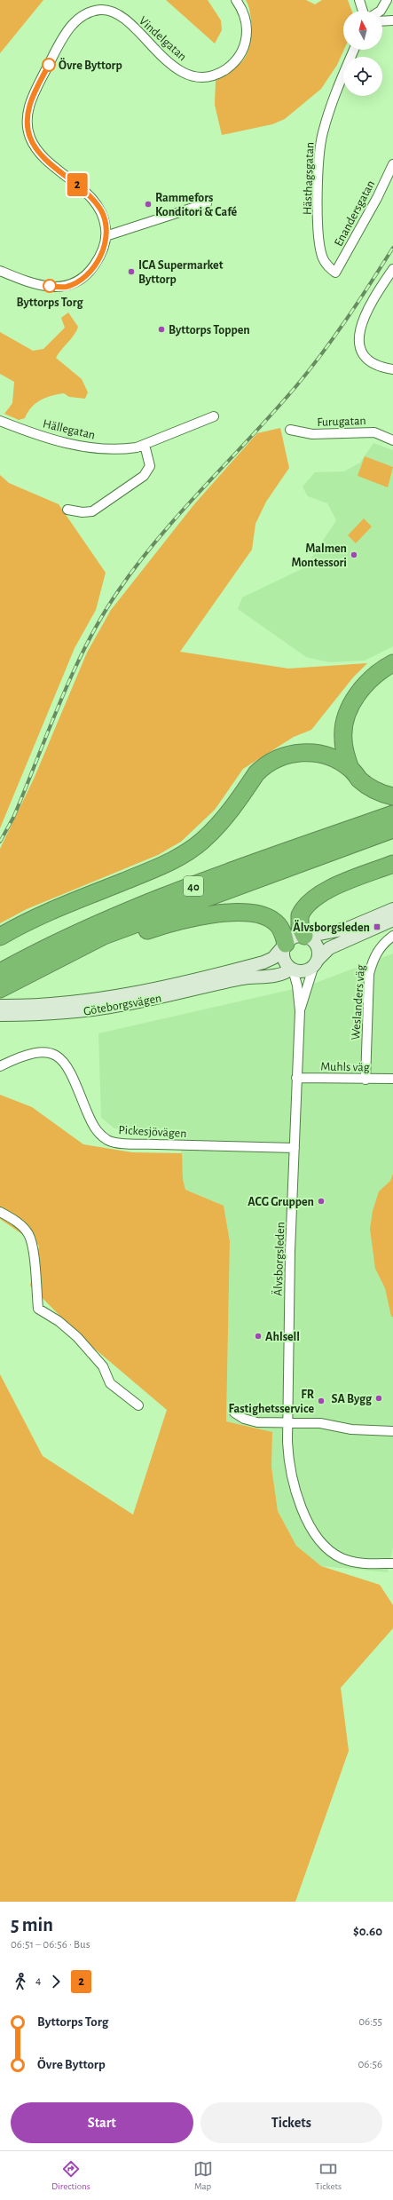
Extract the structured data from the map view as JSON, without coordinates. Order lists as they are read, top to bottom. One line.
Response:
{"streets":{"highway":["40"],"main road":["Göteborgsvägen"],"street":["Vindelgatan","Hästhagsgatan","Enandersgatan","Furugatan","Hällegatan","Weslanders väg","Muhls väg","Pickesjövägen","Älvsborgsleden"]},"crossings":[["Hästhagsgatan","Enandersgatan"],["Weslanders väg","Muhls väg"],["Göteborgsvägen","Älvsborgsleden"],["Muhls väg","Älvsborgsleden"],["Pickesjövägen","Älvsborgsleden"]],"places":{"other":["Övre Byttorp","Rammefors Konditori & Café","ICA Supermarket Byttorp","Byttorps Torg","Byttorps Toppen","Malmen Montessori","ACG Gruppen","Ahlsell","SA Bygg","FR Fastighetsservice"],"transit":["Älvsborgsleden"]},"lines":["bus line 2"],"north":"top","page":{"on_map":"2","heading":["5 min","06:51 – 06:56 · Bus","$0.60"],"legs":["4","2"],"list":[{"name":"Byttorps Torg","value":"06:55"},{"name":"Övre Byttorp","value":"06:56"}],"buttons":["Start","Tickets"],"tabs":["Directions","Map","Tickets"]}}
